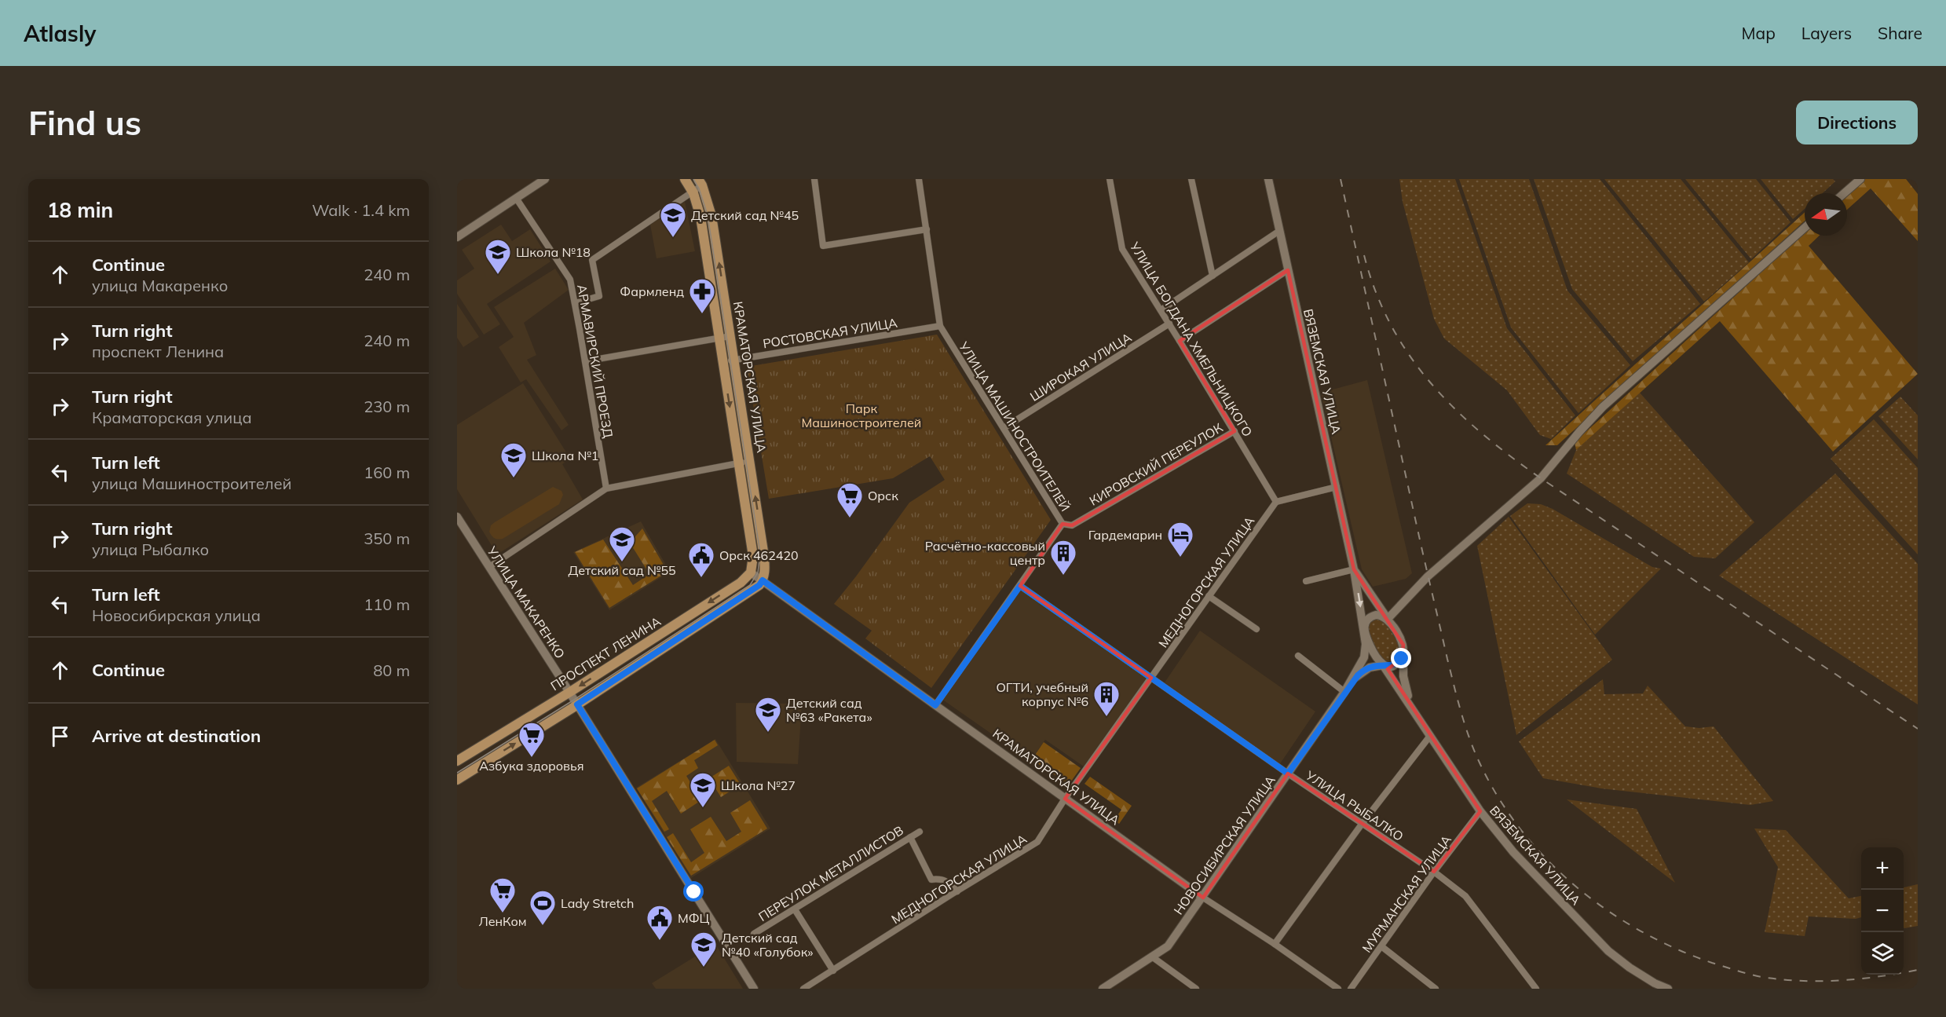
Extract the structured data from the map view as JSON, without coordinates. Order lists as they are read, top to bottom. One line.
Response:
{"streets":{"main road":["ВЯЗЕМСКАЯ УЛИЦА","КРАМАТОРСКАЯ УЛИЦА","УЛИЦА МАКАРЕНКО","ПРОСПЕКТ ЛЕНИНА","НОВОСИБИРСКАЯ УЛИЦА"],"street":["РОСТОВСКАЯ УЛИЦА","УЛИЦА БОГДАНА ХМЕЛЬНИЦКОГО","АРМАВИРСКИЙ ПРОЕЗД","ШИРОКАЯ УЛИЦА","УЛИЦА МАШИНОСТРОИТЕЛЕЙ","КИРОВСКИЙ ПЕРЕУЛОК","МЕДНОГОРСКАЯ УЛИЦА","УЛИЦА РЫБАЛКО","ПЕРЕУЛОК МЕТАЛЛИСТОВ","МУРМАНСКАЯ УЛИЦА"]},"crossings":[["РОСТОВСКАЯ УЛИЦА","КРАМАТОРСКАЯ УЛИЦА"],["РОСТОВСКАЯ УЛИЦА","УЛИЦА МАШИНОСТРОИТЕЛЕЙ"],["УЛИЦА БОГДАНА ХМЕЛЬНИЦКОГО","ШИРОКАЯ УЛИЦА"],["УЛИЦА БОГДАНА ХМЕЛЬНИЦКОГО","КИРОВСКИЙ ПЕРЕУЛОК"],["УЛИЦА БОГДАНА ХМЕЛЬНИЦКОГО","МЕДНОГОРСКАЯ УЛИЦА"],["ШИРОКАЯ УЛИЦА","УЛИЦА МАШИНОСТРОИТЕЛЕЙ"],["ВЯЗЕМСКАЯ УЛИЦА","МУРМАНСКАЯ УЛИЦА"],["КРАМАТОРСКАЯ УЛИЦА","УЛИЦА МАШИНОСТРОИТЕЛЕЙ"],["КРАМАТОРСКАЯ УЛИЦА","МЕДНОГОРСКАЯ УЛИЦА"],["КРАМАТОРСКАЯ УЛИЦА","ПРОСПЕКТ ЛЕНИНА"],["КРАМАТОРСКАЯ УЛИЦА","НОВОСИБИРСКАЯ УЛИЦА"],["УЛИЦА МАШИНОСТРОИТЕЛЕЙ","КИРОВСКИЙ ПЕРЕУЛОК"],["УЛИЦА МАШИНОСТРОИТЕЛЕЙ","УЛИЦА РЫБАЛКО"],["МЕДНОГОРСКАЯ УЛИЦА","УЛИЦА РЫБАЛКО"],["УЛИЦА МАКАРЕНКО","ПРОСПЕКТ ЛЕНИНА"],["УЛИЦА РЫБАЛКО","НОВОСИБИРСКАЯ УЛИЦА"],["УЛИЦА РЫБАЛКО","МУРМАНСКАЯ УЛИЦА"]],"parks":["Парк Машиностроителей"],"places":{"school or university":["Детский сад №45","Школа №18","Школа №1","Детский сад №55","Детский сад №63 «Ракета»","Школа №27","Детский сад №40 «Голубок»"],"pharmacy":["Фармленд"],"supermarket":["Орск","Азбука здоровья","ЛенКом"],"hotel":["Гардемарин"],"building":["Расчётно-кассовый центр","ОГТИ, учебный корпус №6"],"public building":["Орск 462420","МФЦ"],"sports":["Lady Stretch"]},"north":"left","page":{"header":"Atlasly","nav":["Map","Layers","Share"],"buttons":"Directions","title":"Find us","heading":["18 min","Walk · 1.4 km"],"list":[["Continue","улица Макаренко","240 m"],["Turn right","проспект Ленина","240 m"],["Turn right","Краматорская улица","230 m"],["Turn left","улица Машиностроителей","160 m"],["Turn right","улица Рыбалко","350 m"],["Turn left","Новосибирская улица","110 m"],["Continue","80 m"],"Arrive at destination"],"map_buttons":["+","−"]}}
